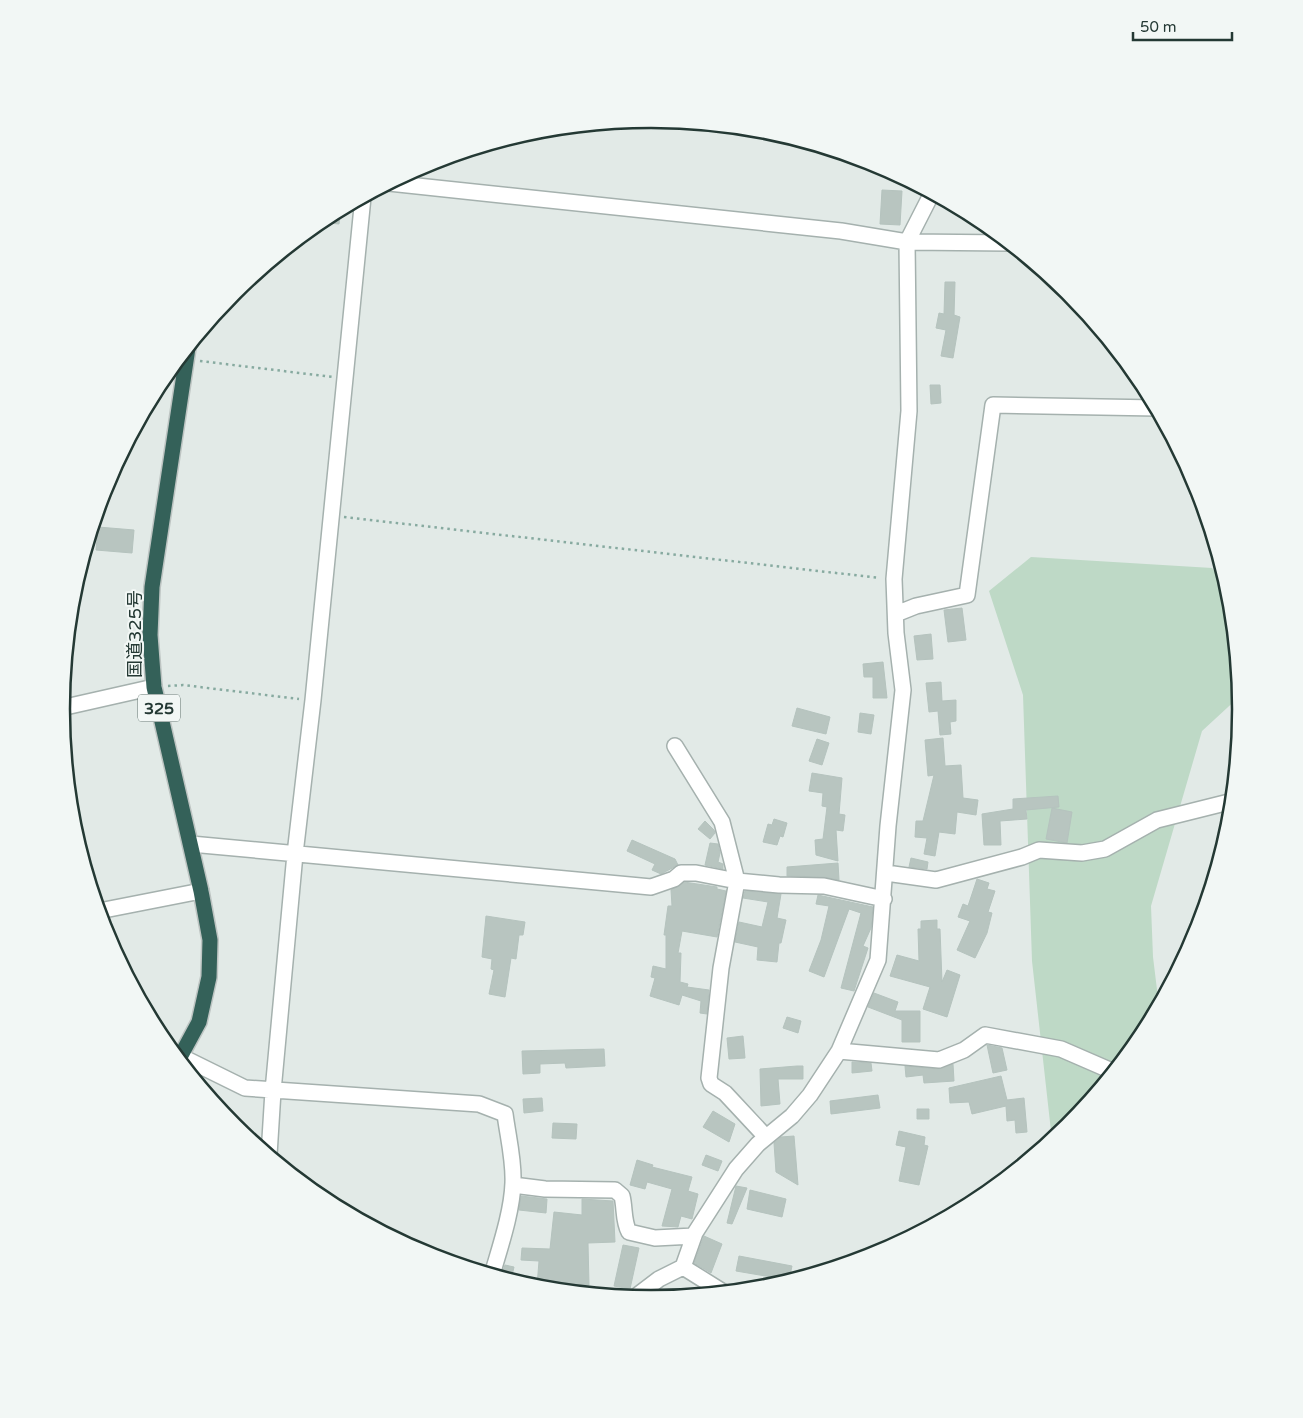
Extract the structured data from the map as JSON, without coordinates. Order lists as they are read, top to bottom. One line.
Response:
{"streets":{"highway":["国道325号","325"]},"scale_bar":"50 m"}
